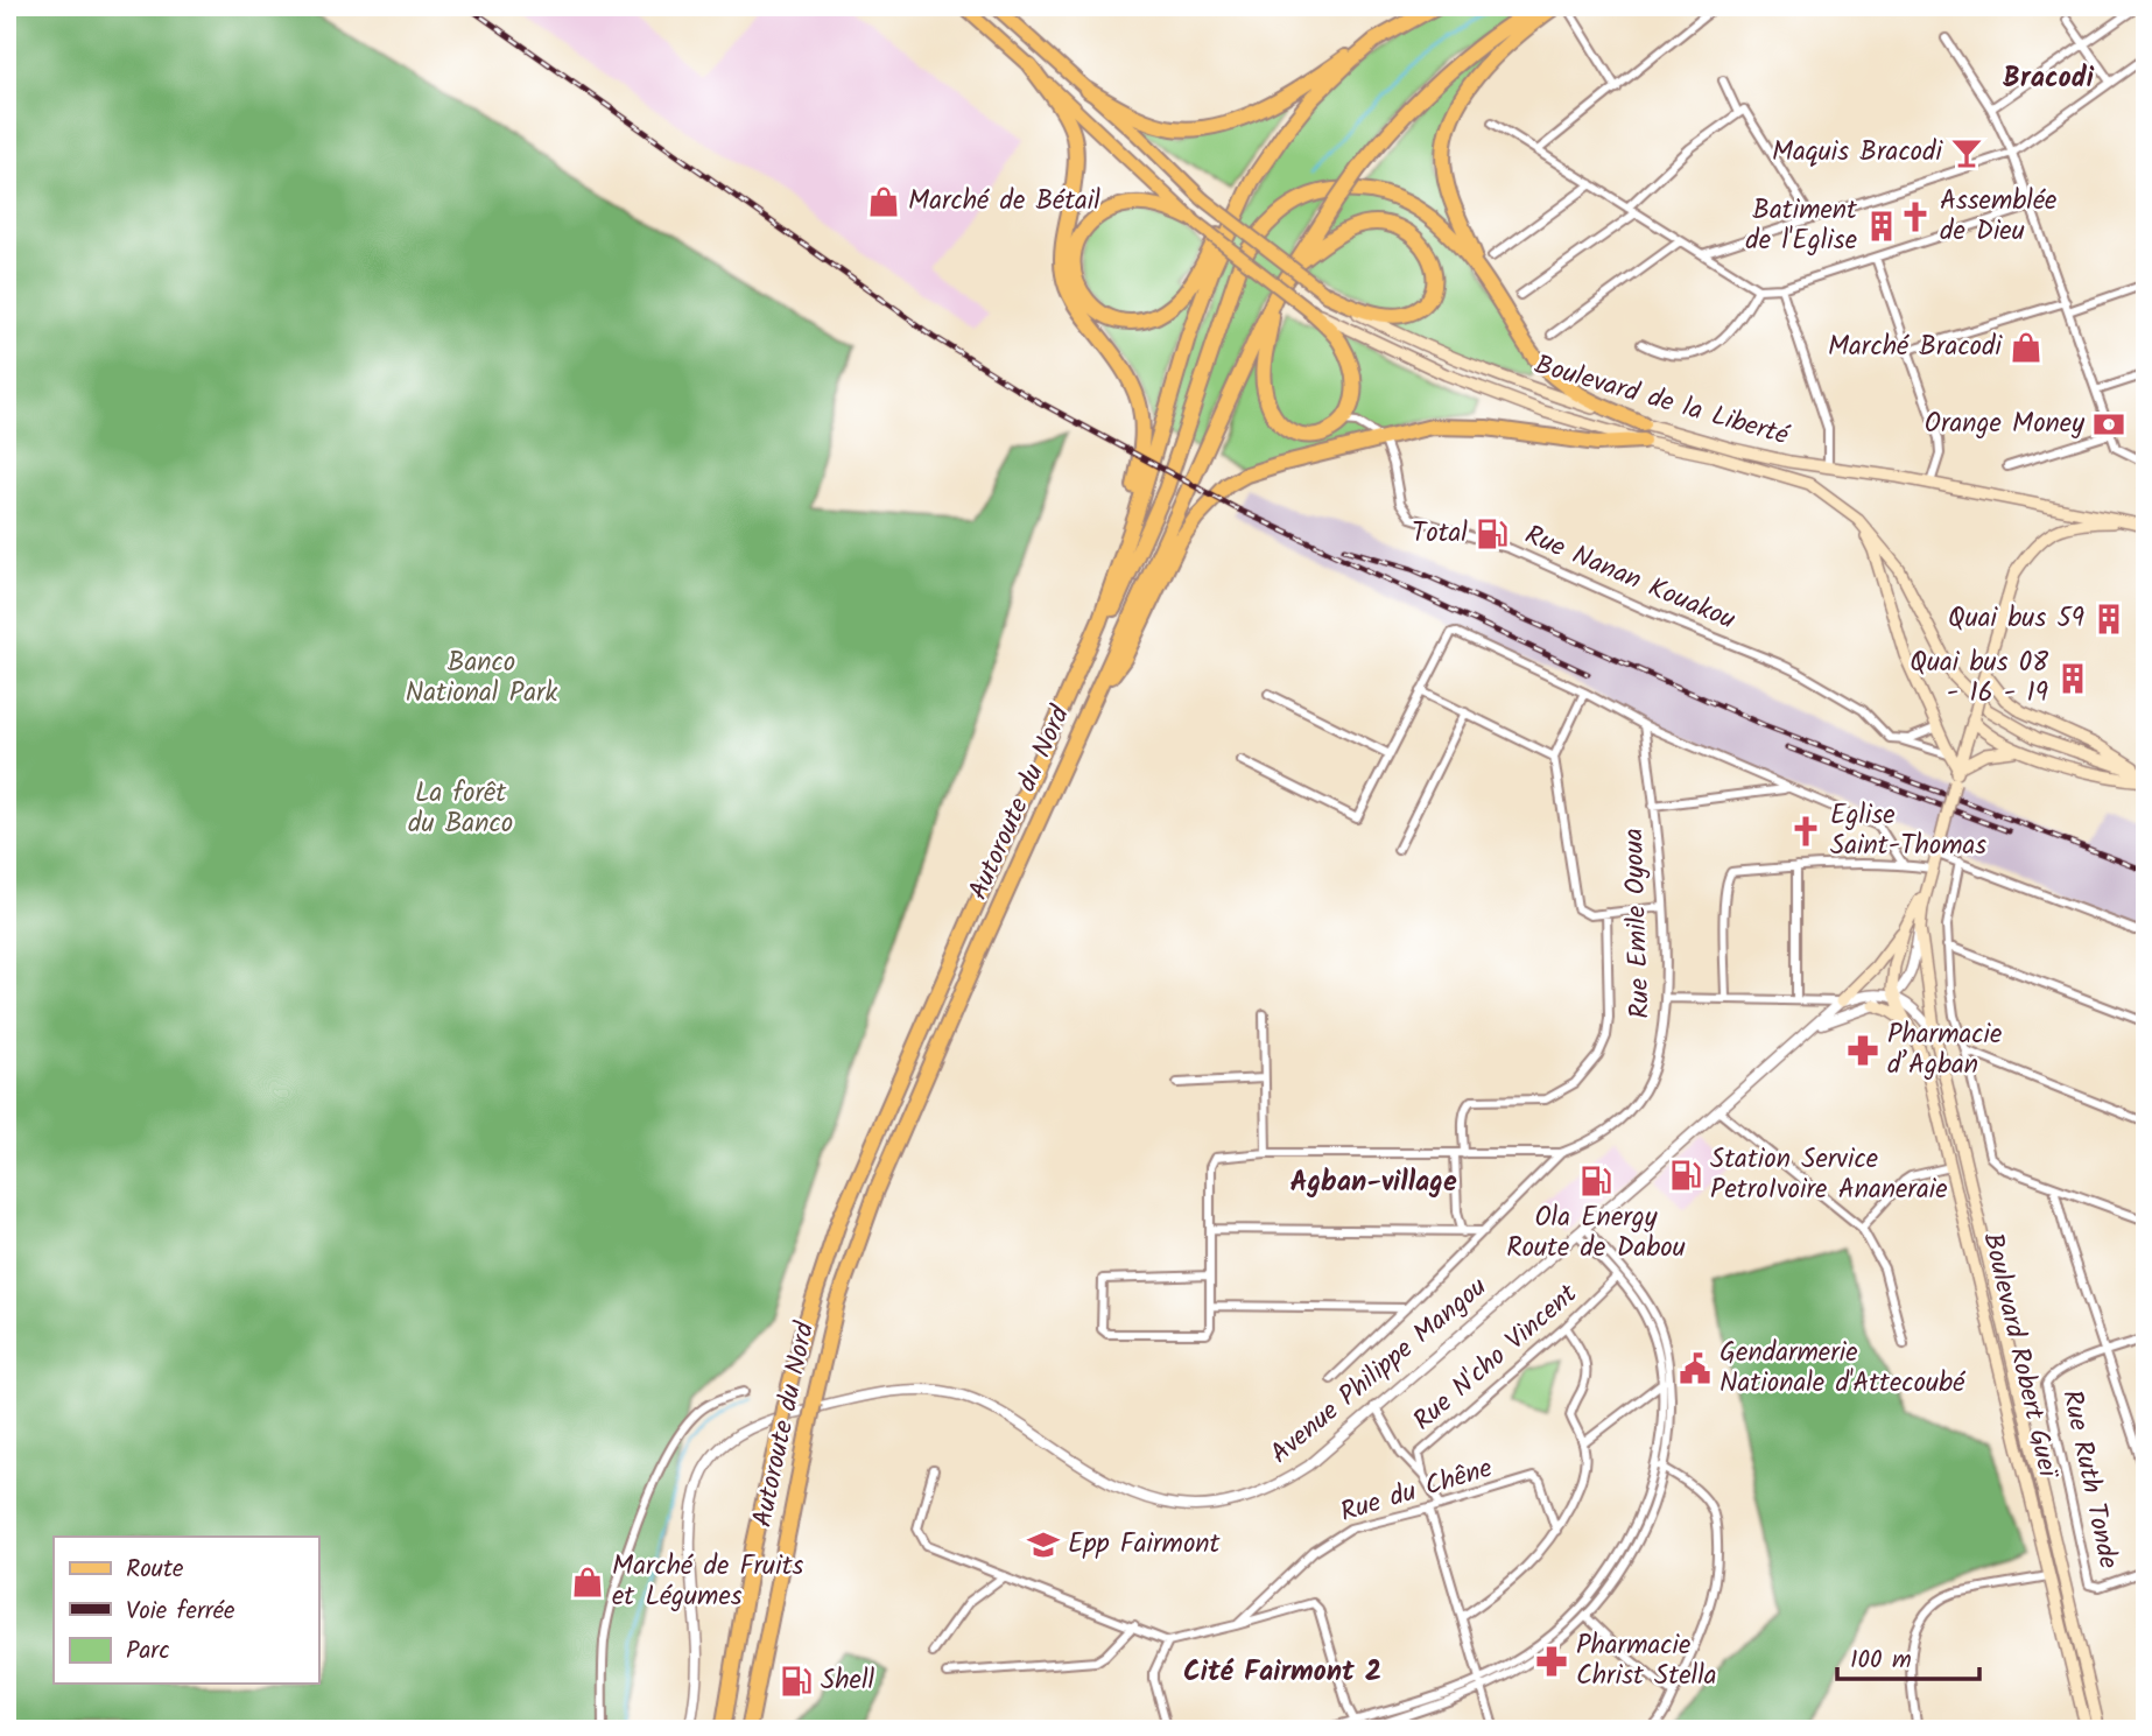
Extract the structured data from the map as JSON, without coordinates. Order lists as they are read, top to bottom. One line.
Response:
{"streets":{"highway":["Autoroute du Nord"],"main road":["Boulevard de la Liberté","Boulevard Robert Gueï"],"street":["Rue Nanan Kouakou","Rue Emile Oyoua","Rue N'cho Vincent","Avenue Philippe Mangou","Rue Ruth Tonde","Rue du Chêne"]},"crossings":[["Boulevard de la Liberté","Boulevard Robert Gueï"],["Boulevard Robert Gueï","Avenue Philippe Mangou"]],"districts":["Bracodi","Agban-village","Cité Fairmont 2"],"parks":["Banco National Park","La forêt du Banco"],"places":{"bar":["Maquis Bracodi"],"shop":["Marché de Bétail","Marché Bracodi","Marché de Fruits et Légumes"],"church":["Assemblée de Dieu","Eglise Saint-Thomas"],"building":["Batiment de l'Eglise","Quai bus 59","Quai bus 08 - 16 - 19"],"bank":["Orange Money"],"fuel station":["Total","Station Service PetroIvoire Ananeraie","Ola Energy Route de Dabou","Shell"],"pharmacy":["Pharmacie d’Agban","Pharmacie Christ Stella"],"public building":["Gendarmerie Nationale d'Attecoubé"],"school or university":["Epp Fairmont"]},"legend":["Route","Voie ferrée","Parc"],"scale_bar":"100 m"}
